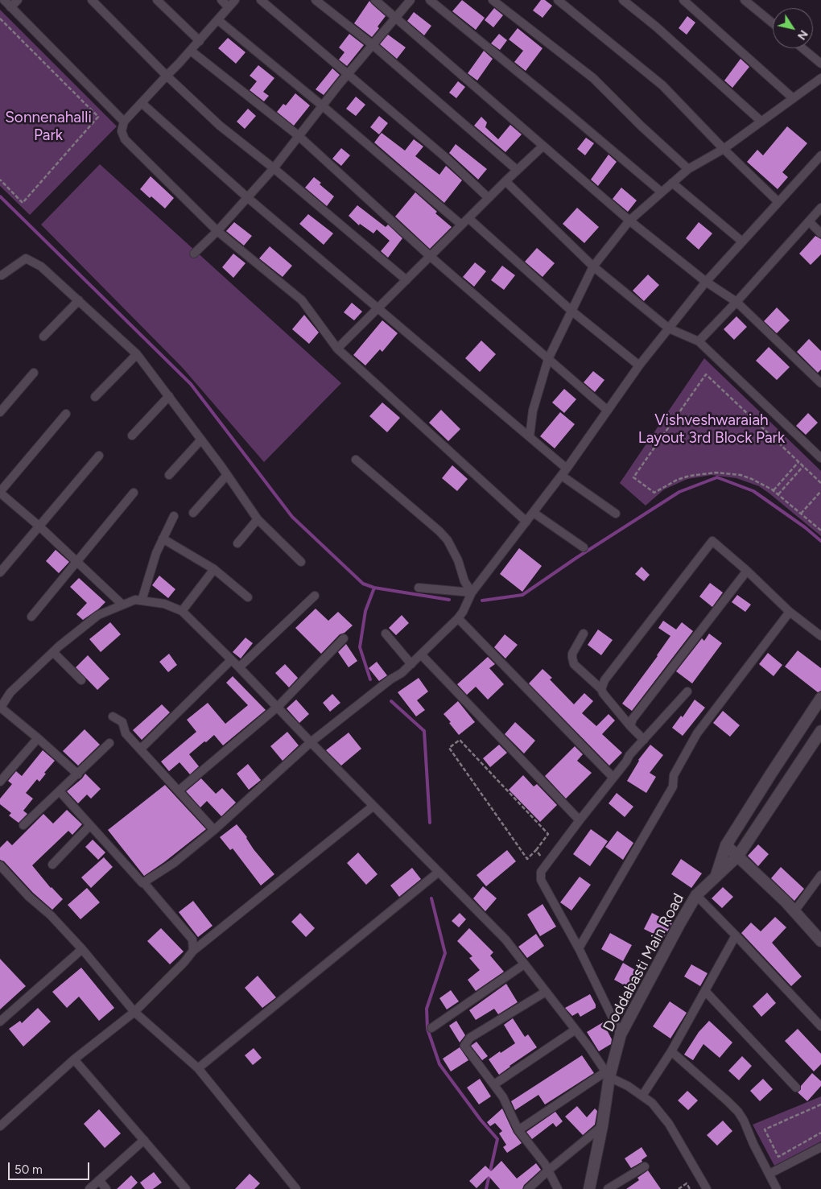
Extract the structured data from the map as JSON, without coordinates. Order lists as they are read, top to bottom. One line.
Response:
{"streets":{"street":["Doddabasti Main Road"]},"parks":["Sonnenahalli Park","Vishveshwaraiah Layout 3rd Block Park"],"scale_bar":"50 m","north":"bottom right"}
